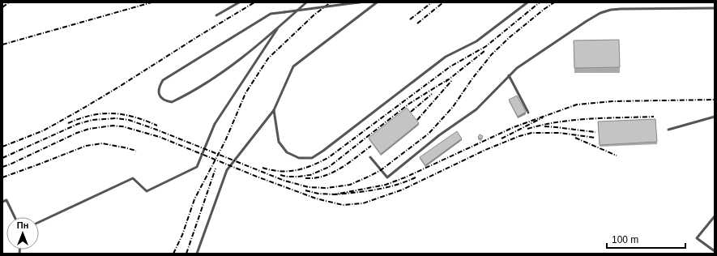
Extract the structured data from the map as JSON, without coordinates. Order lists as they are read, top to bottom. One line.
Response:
{"scale_bar":"100 m","north":"top"}
